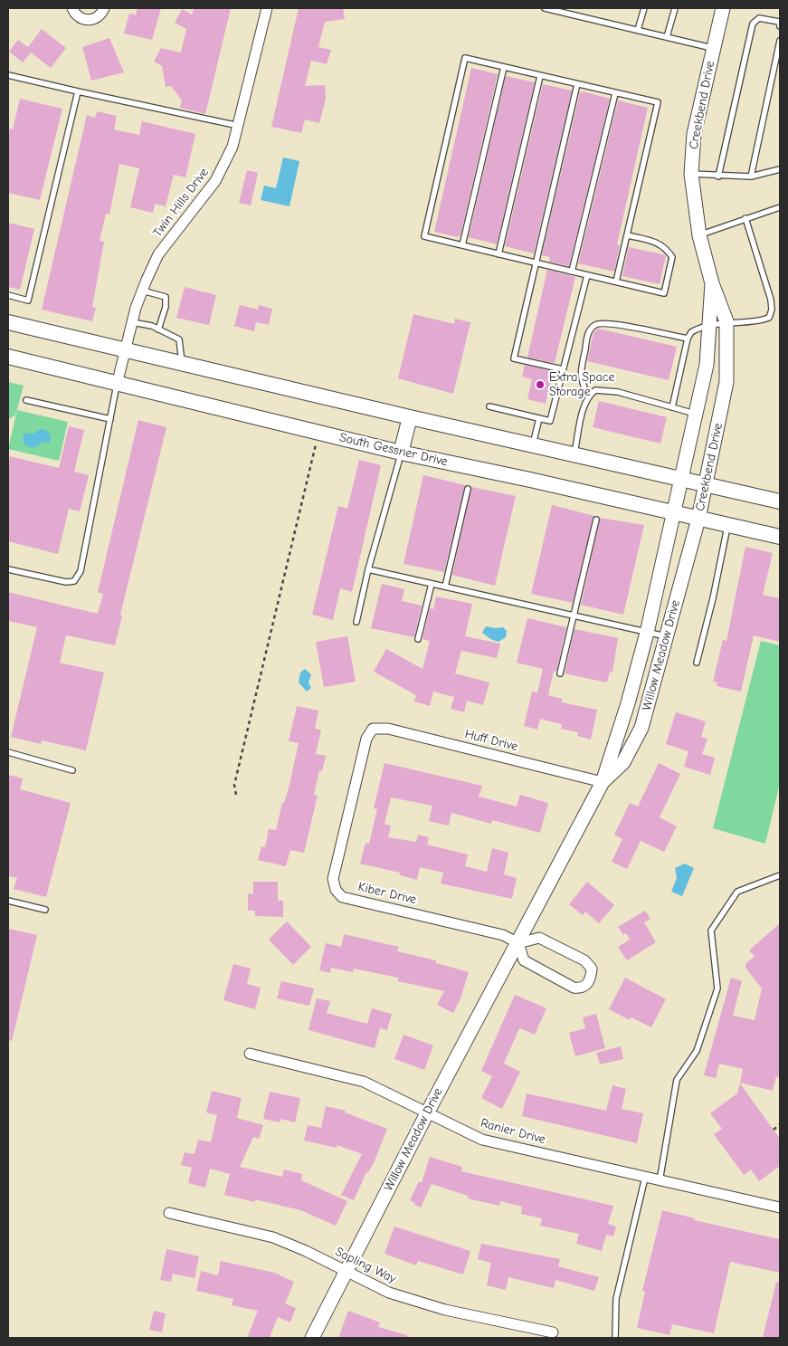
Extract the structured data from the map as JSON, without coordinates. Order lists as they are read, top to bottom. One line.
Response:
{"streets":{"main road":["South Gessner Drive"],"street":["Creekbend Drive","Twin Hills Drive","Willow Meadow Drive","Huff Drive","Kiber Drive","Ranier Drive","Sapling Way"]},"crossings":[["Creekbend Drive","South Gessner Drive"],["Creekbend Drive","Willow Meadow Drive"],["Twin Hills Drive","South Gessner Drive"],["South Gessner Drive","Willow Meadow Drive"],["Willow Meadow Drive","Huff Drive"],["Willow Meadow Drive","Kiber Drive"],["Willow Meadow Drive","Ranier Drive"],["Willow Meadow Drive","Sapling Way"],["Huff Drive","Kiber Drive"]],"places":["Extra Space Storage"]}
